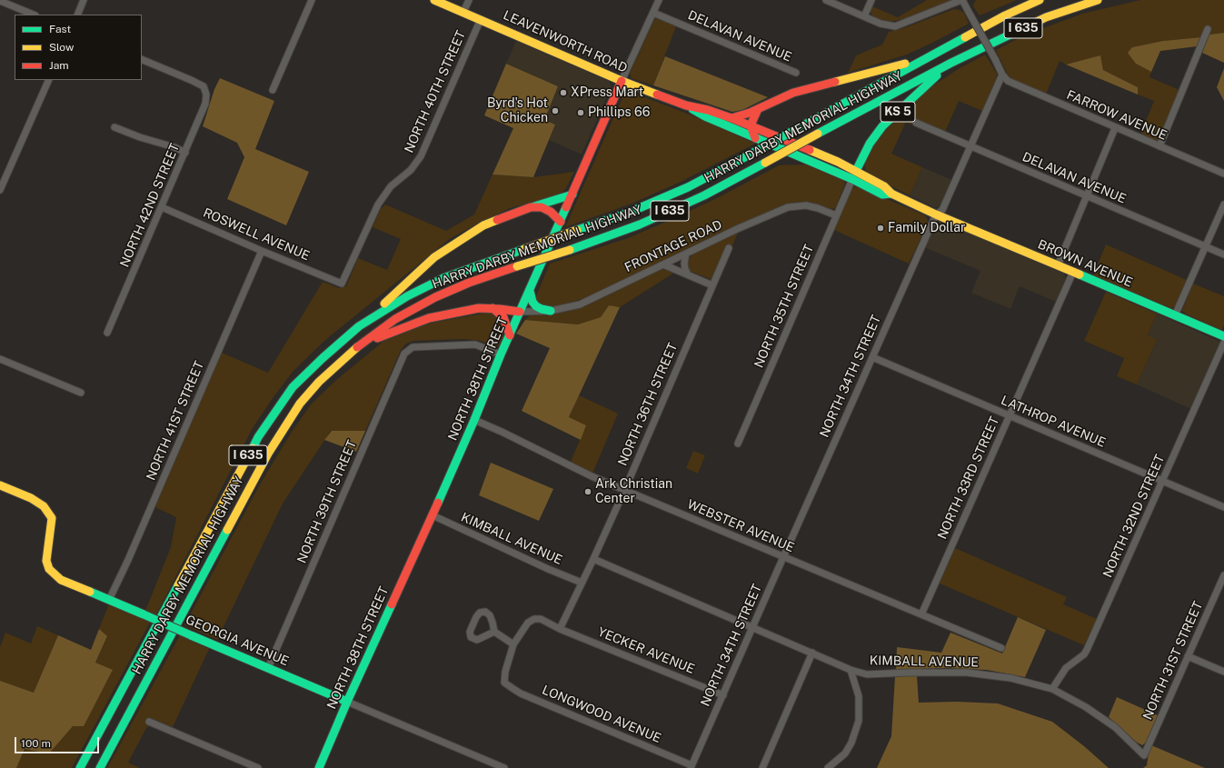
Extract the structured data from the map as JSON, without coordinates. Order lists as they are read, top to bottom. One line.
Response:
{"streets":{"main road":["I 635","LEAVENWORTH ROAD","KS 5","HARRY DARBY MEMORIAL HIGHWAY","BROWN AVENUE","NORTH 38TH STREET","GEORGIA AVENUE"],"street":["DELAVAN AVENUE","NORTH 40TH STREET","FARROW AVENUE","NORTH 42ND STREET","ROSWELL AVENUE","FRONTAGE ROAD","NORTH 35TH STREET","NORTH 34TH STREET","NORTH 36TH STREET","NORTH 41ST STREET","LATHROP AVENUE","NORTH 33RD STREET","NORTH 39TH STREET","NORTH 32ND STREET","WEBSTER AVENUE","KIMBALL AVENUE","YECKER AVENUE","NORTH 31ST STREET","LONGWOOD AVENUE"]},"crossings":[["DELAVAN AVENUE","NORTH 34TH STREET"],["DELAVAN AVENUE","NORTH 38TH STREET"],["LEAVENWORTH ROAD","NORTH 40TH STREET"],["LEAVENWORTH ROAD","KS 5"],["LEAVENWORTH ROAD","BROWN AVENUE"],["LEAVENWORTH ROAD","NORTH 35TH STREET"],["LEAVENWORTH ROAD","NORTH 34TH STREET"],["LEAVENWORTH ROAD","NORTH 38TH STREET"],["NORTH 40TH STREET","ROSWELL AVENUE"],["KS 5","HARRY DARBY MEMORIAL HIGHWAY"],["KS 5","NORTH 35TH STREET"],["FARROW AVENUE","NORTH 34TH STREET"],["NORTH 42ND STREET","ROSWELL AVENUE"],["ROSWELL AVENUE","NORTH 41ST STREET"],["FRONTAGE ROAD","NORTH 35TH STREET"],["FRONTAGE ROAD","NORTH 38TH STREET"],["BROWN AVENUE","NORTH 34TH STREET"],["BROWN AVENUE","NORTH 33RD STREET"],["NORTH 34TH STREET","LATHROP AVENUE"],["NORTH 34TH STREET","WEBSTER AVENUE"],["NORTH 34TH STREET","KIMBALL AVENUE"],["NORTH 34TH STREET","YECKER AVENUE"],["NORTH 34TH STREET","LONGWOOD AVENUE"],["NORTH 38TH STREET","NORTH 39TH STREET"],["NORTH 38TH STREET","WEBSTER AVENUE"],["NORTH 38TH STREET","KIMBALL AVENUE"],["NORTH 38TH STREET","GEORGIA AVENUE"],["NORTH 36TH STREET","WEBSTER AVENUE"],["NORTH 36TH STREET","KIMBALL AVENUE"],["NORTH 36TH STREET","YECKER AVENUE"],["NORTH 41ST STREET","GEORGIA AVENUE"],["LATHROP AVENUE","NORTH 33RD STREET"],["LATHROP AVENUE","NORTH 32ND STREET"],["NORTH 33RD STREET","WEBSTER AVENUE"],["NORTH 39TH STREET","GEORGIA AVENUE"],["NORTH 32ND STREET","KIMBALL AVENUE"],["KIMBALL AVENUE","NORTH 31ST STREET"],["YECKER AVENUE","LONGWOOD AVENUE"]],"places":["XPress Mart","Byrd's Hot Chicken","Phillips 66","Family Dollar","Ark Christian Center"],"legend":["Fast","Slow","Jam"],"scale_bar":"100 m"}
